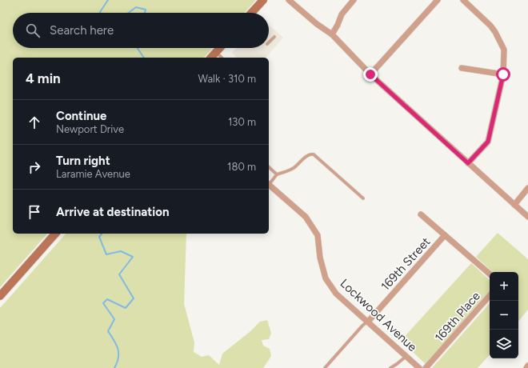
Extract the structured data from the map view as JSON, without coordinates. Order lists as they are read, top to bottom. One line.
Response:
{"streets":{"street":["169th Street","Lockwood Avenue","169th Place"]},"crossings":[["169th Street","Lockwood Avenue"]],"page":{"search":"Search here","heading":["4 min","Walk · 310 m"],"list":[["Continue","Newport Drive","130 m"],["Turn right","Laramie Avenue","180 m"],"Arrive at destination"],"map_buttons":["+","−"]}}
